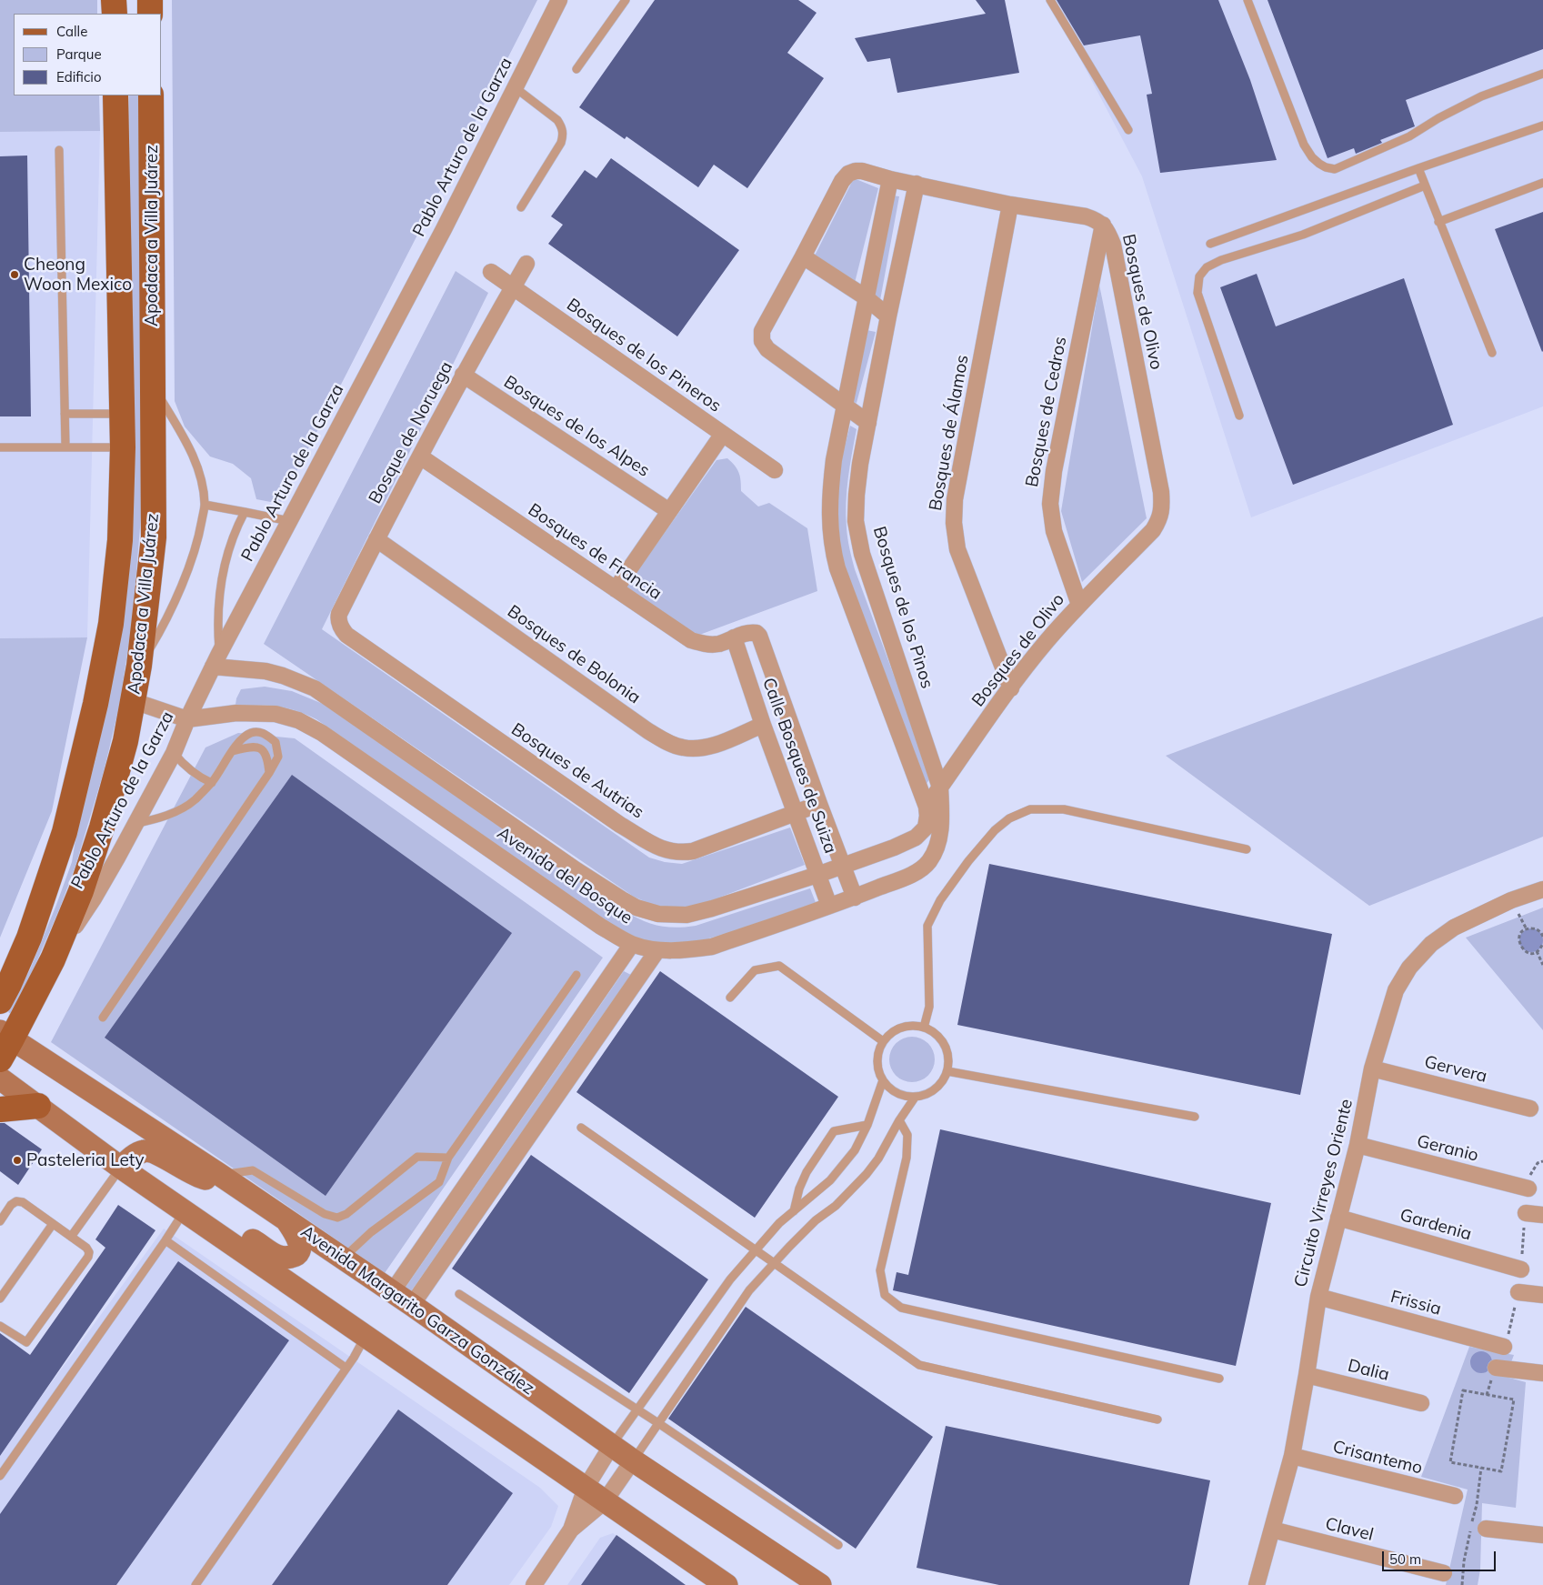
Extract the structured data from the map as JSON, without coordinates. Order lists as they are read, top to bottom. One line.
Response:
{"streets":{"main road":["Apodaca a Villa Juárez","Avenida Margarito Garza González"],"street":["Pablo Arturo de la Garza","Bosques de Olivo","Bosques de los Pineros","Bosques de Cedros","Bosques de los Alpes","Bosque de Noruega","Bosques de Álamos","Bosques de Francia","Bosques de los Pinos","Bosques de Bolonia","Calle Bosques de Suiza","Bosques de Autrias","Avenida del Bosque","Gervera","Geranio","Circuito Virreyes Oriente","Gardenia","Frissia","Dalia","Crisantemo","Clavel"]},"crossings":[["Pablo Arturo de la Garza","Apodaca a Villa Juárez"],["Pablo Arturo de la Garza","Avenida del Bosque"],["Apodaca a Villa Juárez","Avenida Margarito Garza González"],["Bosques de Olivo","Bosques de Cedros"],["Bosques de Olivo","Bosques de Álamos"],["Bosques de Olivo","Bosques de los Pinos"],["Bosques de Olivo","Avenida del Bosque"],["Bosques de los Pineros","Bosque de Noruega"],["Bosques de los Alpes","Bosque de Noruega"],["Bosque de Noruega","Bosques de Francia"],["Bosque de Noruega","Bosques de Bolonia"],["Bosque de Noruega","Bosques de Autrias"],["Bosques de Francia","Calle Bosques de Suiza"],["Bosques de los Pinos","Avenida del Bosque"],["Bosques de Bolonia","Calle Bosques de Suiza"],["Calle Bosques de Suiza","Bosques de Autrias"],["Calle Bosques de Suiza","Avenida del Bosque"],["Gervera","Circuito Virreyes Oriente"],["Geranio","Circuito Virreyes Oriente"],["Circuito Virreyes Oriente","Gardenia"],["Circuito Virreyes Oriente","Frissia"],["Circuito Virreyes Oriente","Dalia"],["Circuito Virreyes Oriente","Crisantemo"],["Circuito Virreyes Oriente","Clavel"]],"places":["Cheong Woon Mexico","Pasteleria Lety"],"legend":["Calle","Parque","Edificio"],"scale_bar":"50 m"}
